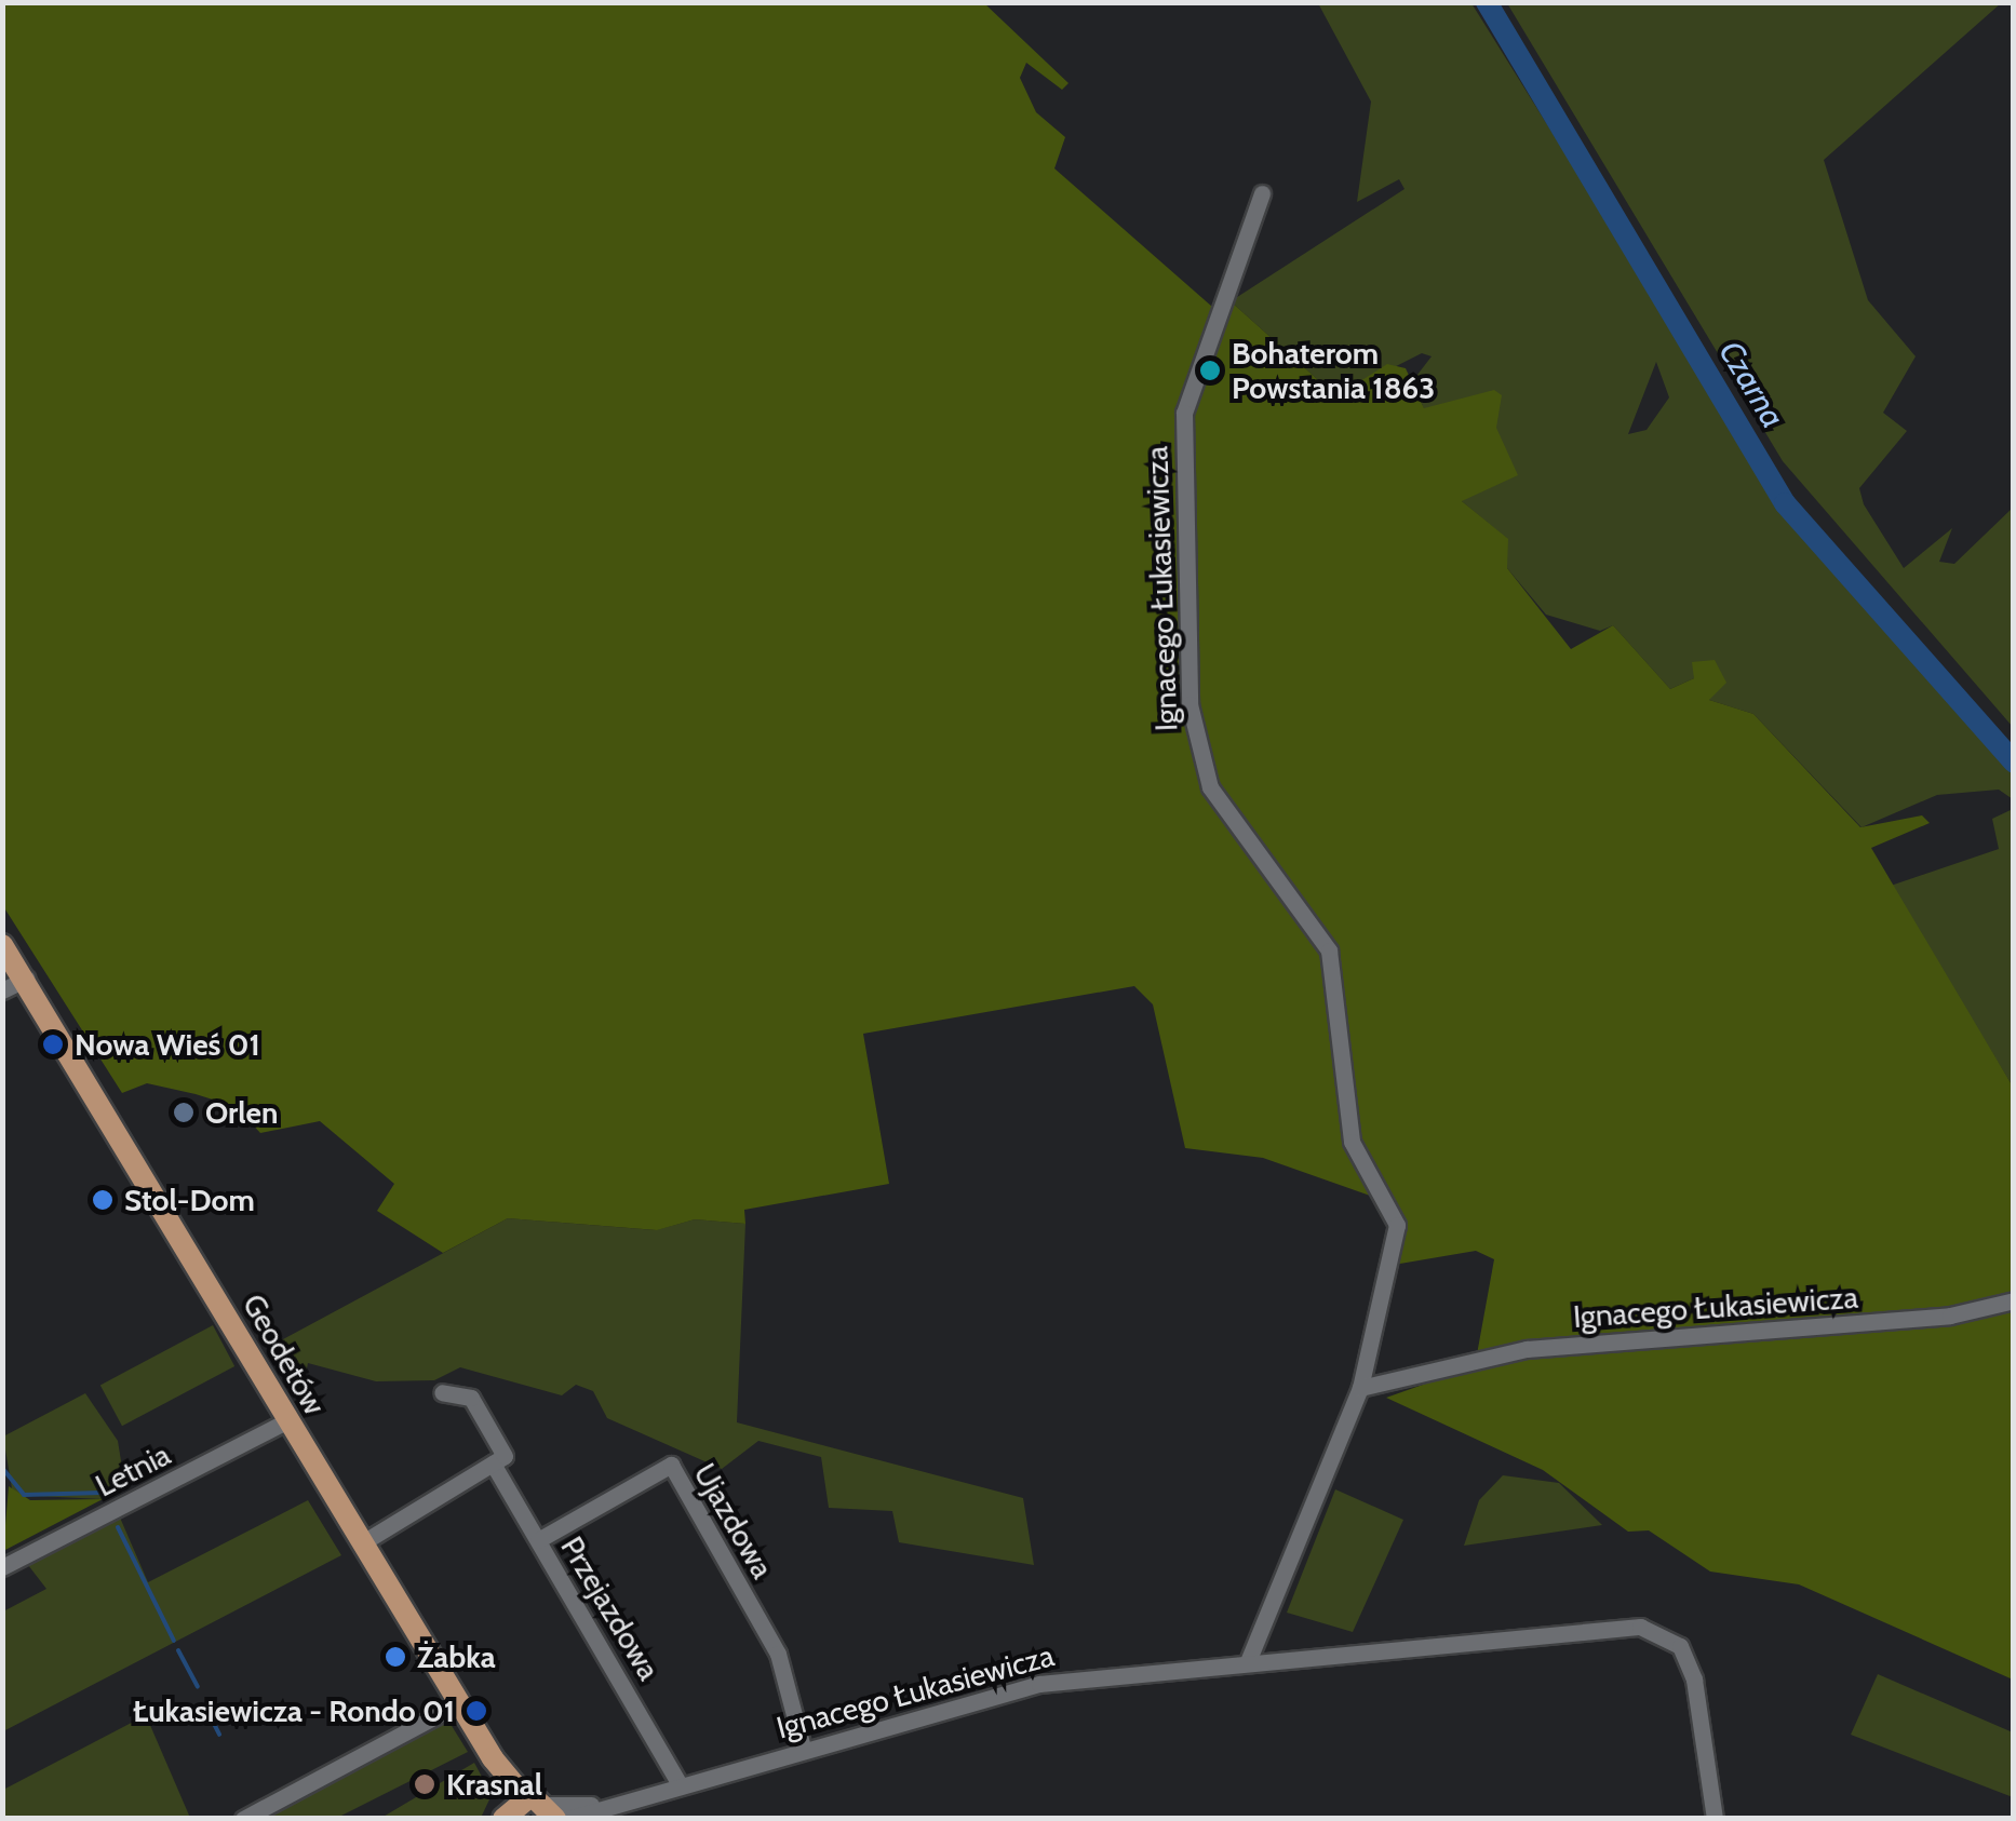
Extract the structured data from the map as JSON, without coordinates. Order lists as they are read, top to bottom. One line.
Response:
{"streets":{"main road":["Geodetów"],"street":["Ignacego Łukasiewicza","Letnia","Ujazdowa","Przejazdowa"]},"crossings":[["Ignacego Łukasiewicza","Ujazdowa"],["Ignacego Łukasiewicza","Przejazdowa"],["Geodetów","Letnia"],["Ujazdowa","Przejazdowa"]],"water":["Czarna"],"places":["Bohaterom Powstania 1863","Nowa Wieś 01","Orlen","Stol-Dom","Żabka","Łukasiewicza - Rondo 01","Krasnal"]}
